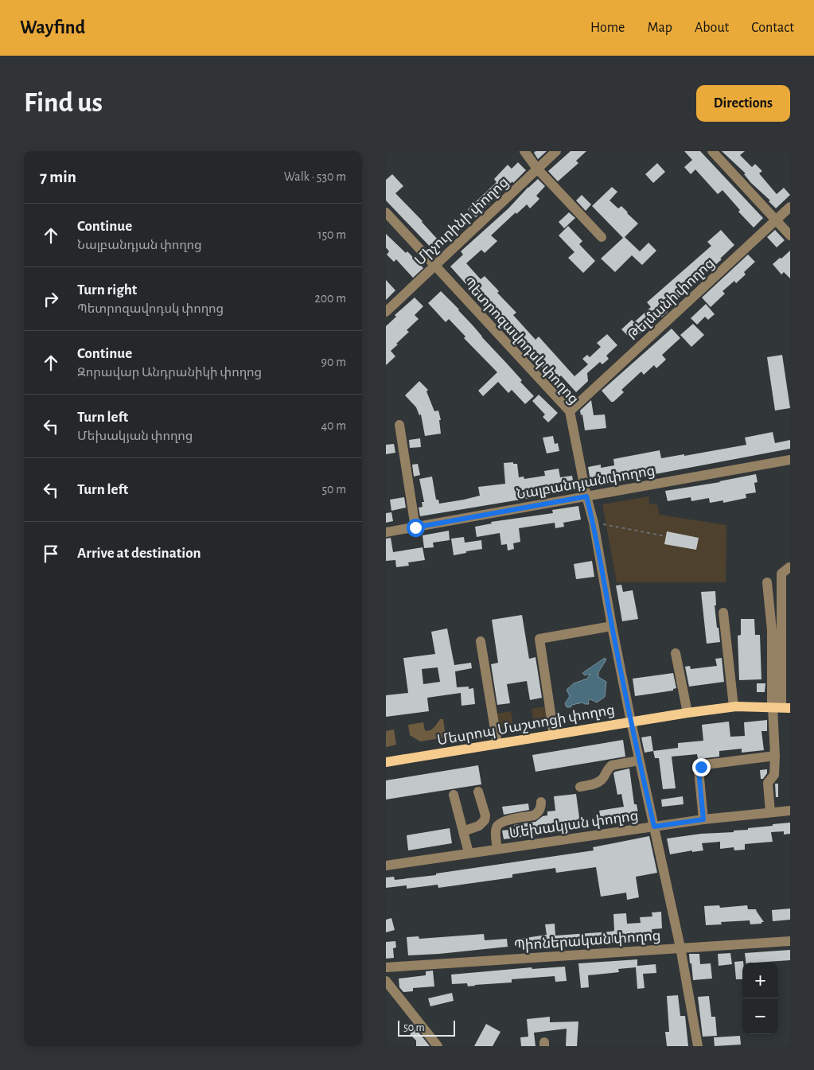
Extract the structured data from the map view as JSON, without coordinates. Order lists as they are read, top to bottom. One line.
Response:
{"streets":{"main road":["Մեսրոպ Մաշտոցի փողոց"],"street":["Միչուրինի փողոց","Թելմանի փողոց","Պետրոզավոդսկ փողոց","Նալբանդյան փողոց","Մեխակյան փողոց","Պիոներական փողոց"]},"crossings":[["Միչուրինի փողոց","Պետրոզավոդսկ փողոց"],["Թելմանի փողոց","Պետրոզավոդսկ փողոց"],["Պետրոզավոդսկ փողոց","Նալբանդյան փողոց"],["Պետրոզավոդսկ փողոց","Մեսրոպ Մաշտոցի փողոց"],["Պետրոզավոդսկ փողոց","Մեխակյան փողոց"],["Պետրոզավոդսկ փողոց","Պիոներական փողոց"]],"scale_bar":"50 m","page":{"header":"Wayfind","nav":["Home","Map","About","Contact"],"buttons":"Directions","title":"Find us","heading":["7 min","Walk · 530 m"],"list":[["Continue","Նալբանդյան փողոց","150 m"],["Turn right","Պետրոզավոդսկ փողոց","200 m"],["Continue","Զորավար Անդրանիկի փողոց","90 m"],["Turn left","Մեխակյան փողոց","40 m"],["Turn left","50 m"],"Arrive at destination"],"map_buttons":["+","−"],"scale":"50 m"}}
